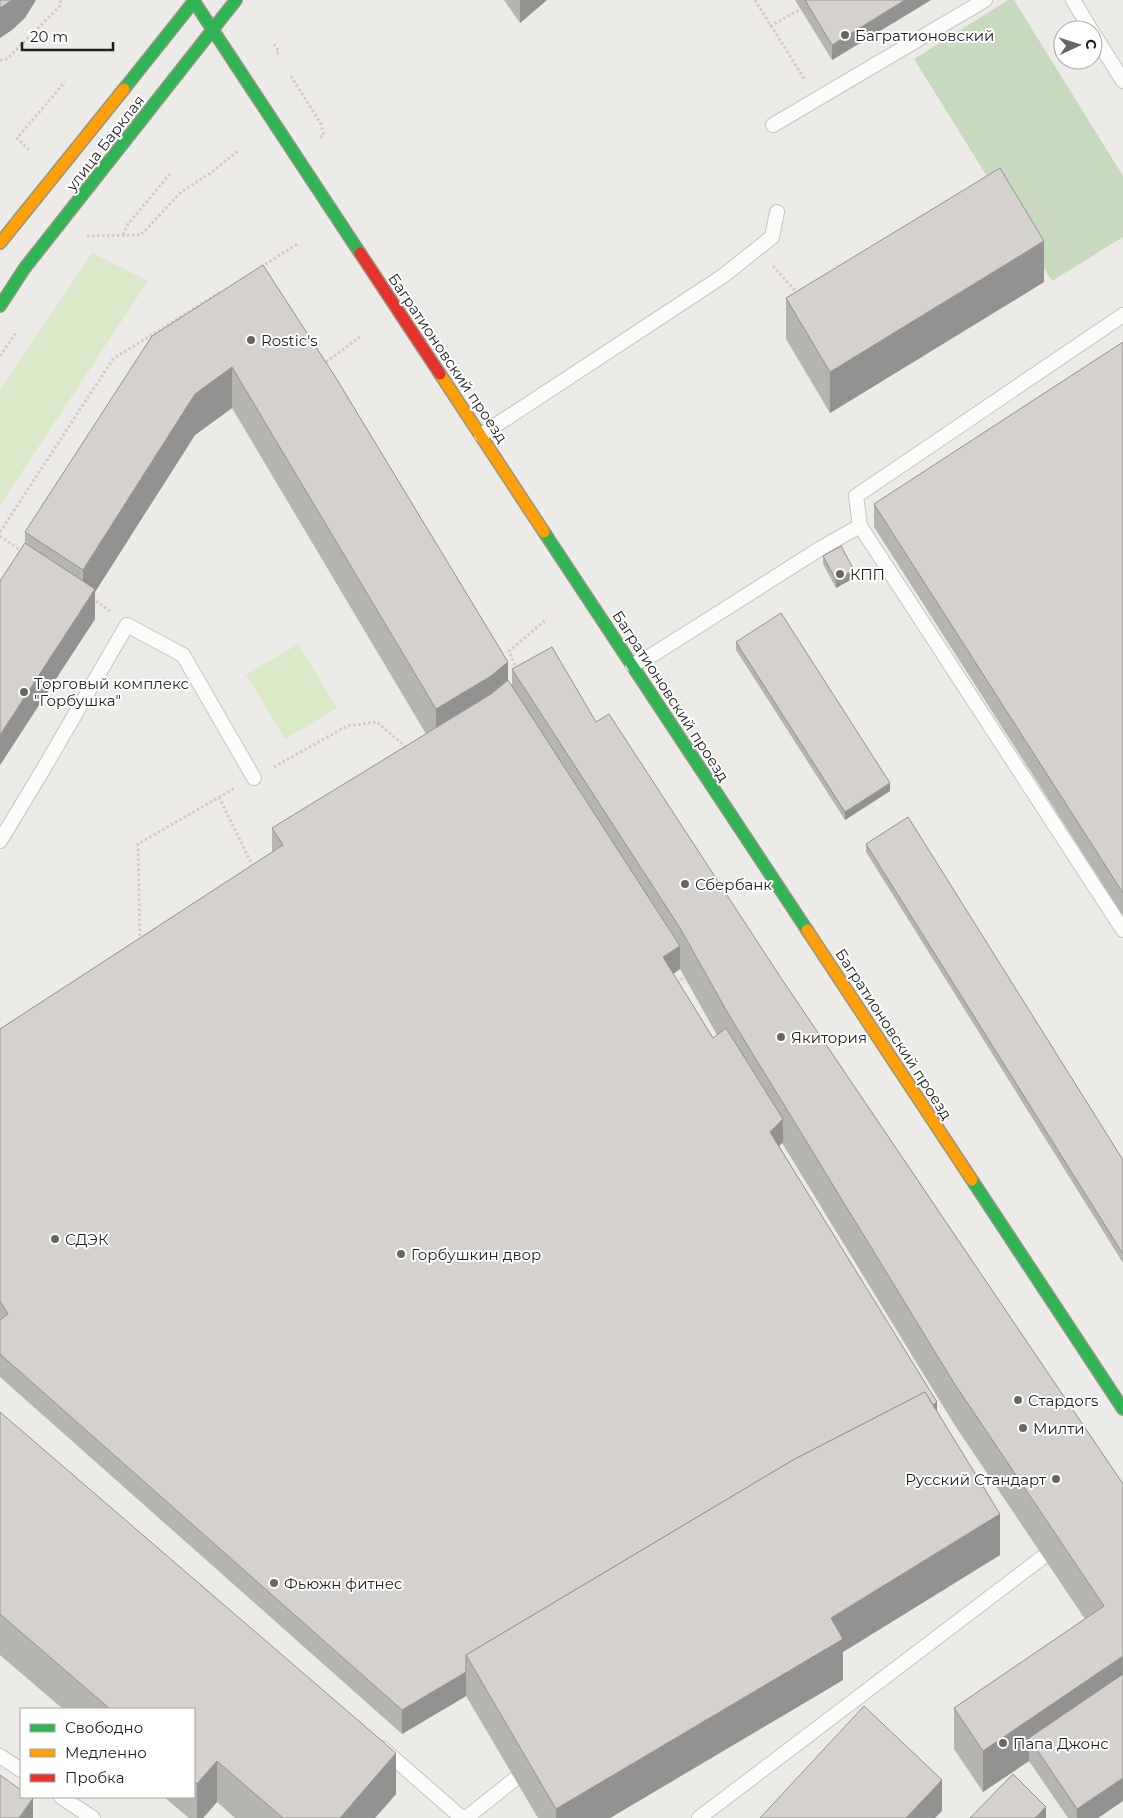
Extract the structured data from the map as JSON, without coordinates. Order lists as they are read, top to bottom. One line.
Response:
{"streets":{"street":["улица Барклая","Багратионовский проезд"]},"crossings":[["улица Барклая","Багратионовский проезд"]],"places":["Багратионовский","Rostic's","КПП","Торговый комплекс \"Горбушка\"","Сбербанк","Якитория","СДЭК","Горбушкин двор","Стардогs","Милти","Русский Стандарт","Фьюжн фитнес","Папа Джонс"],"legend":["Свободно","Медленно","Пробка"],"scale_bar":"20 m","north":"right"}
